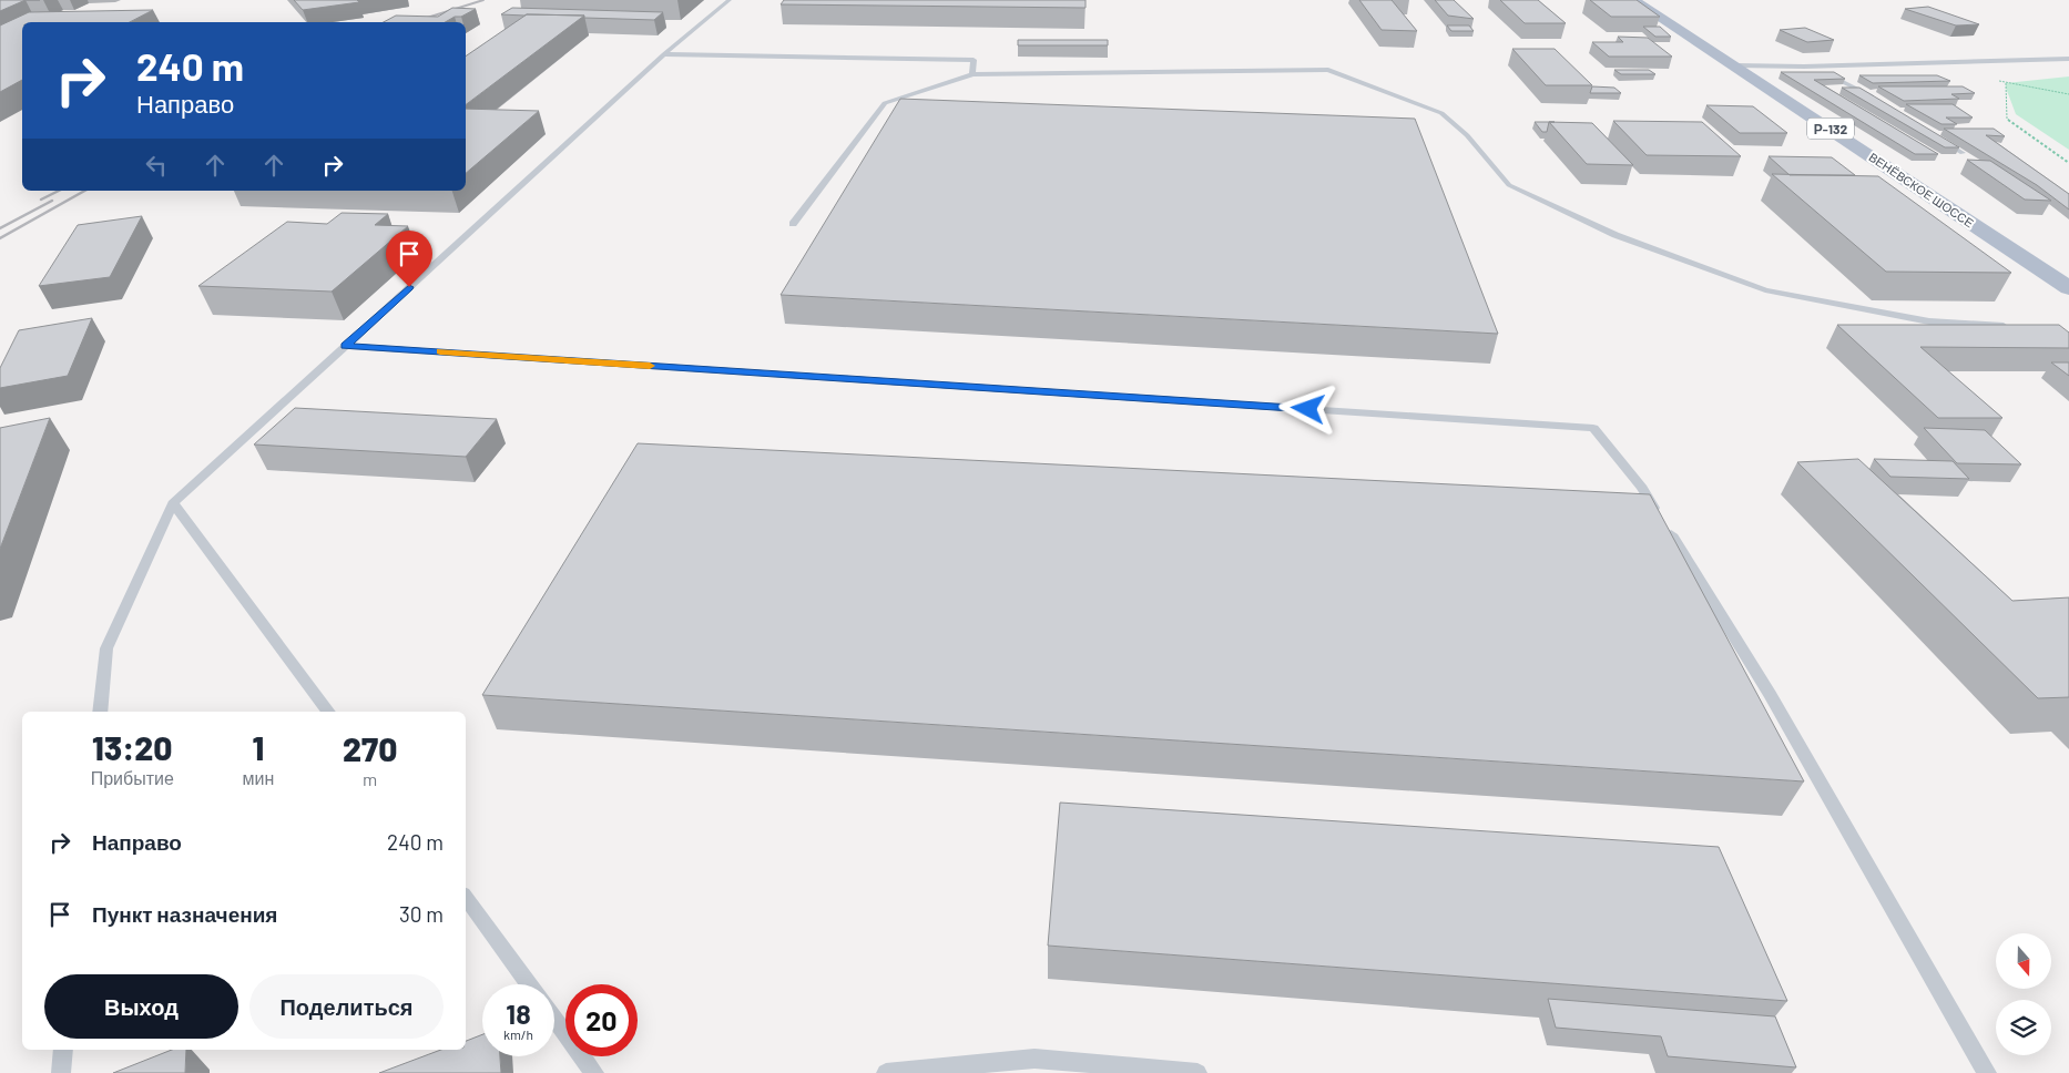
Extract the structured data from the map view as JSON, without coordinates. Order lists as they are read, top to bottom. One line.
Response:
{"streets":{"main road":["Р-132","ВЕНЁВСКОЕ ШОССЕ"]},"north":"bottom","page":{"turn":["240 m","Направо"],"eta":["13:20","Прибытие","1","мин","270","m"],"list":[{"name":"Направо","value":"240 m"},{"name":"Пункт назначения","value":"30 m"}],"buttons":["Выход","Поделиться"],"speed":"18 km/h","limit":"20"}}
